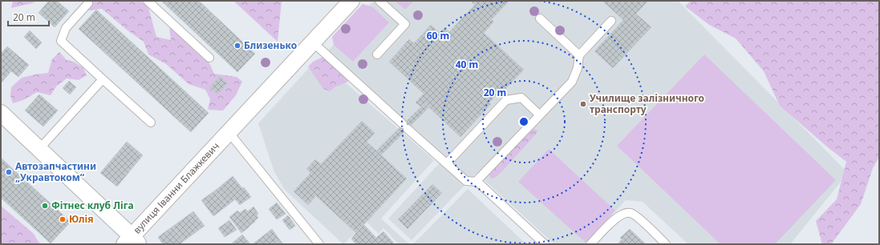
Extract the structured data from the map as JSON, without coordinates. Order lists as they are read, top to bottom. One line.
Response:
{"streets":{"street":["вулиця Іванни Блажкевич"]},"places":["Близенько","Училище залізничного транспорту","Автозапчастини „Укравтоком“","Фітнес клуб Ліга","Юлія"],"scale_bar":"20 m","rings":["60 m","40 m","20 m"]}
